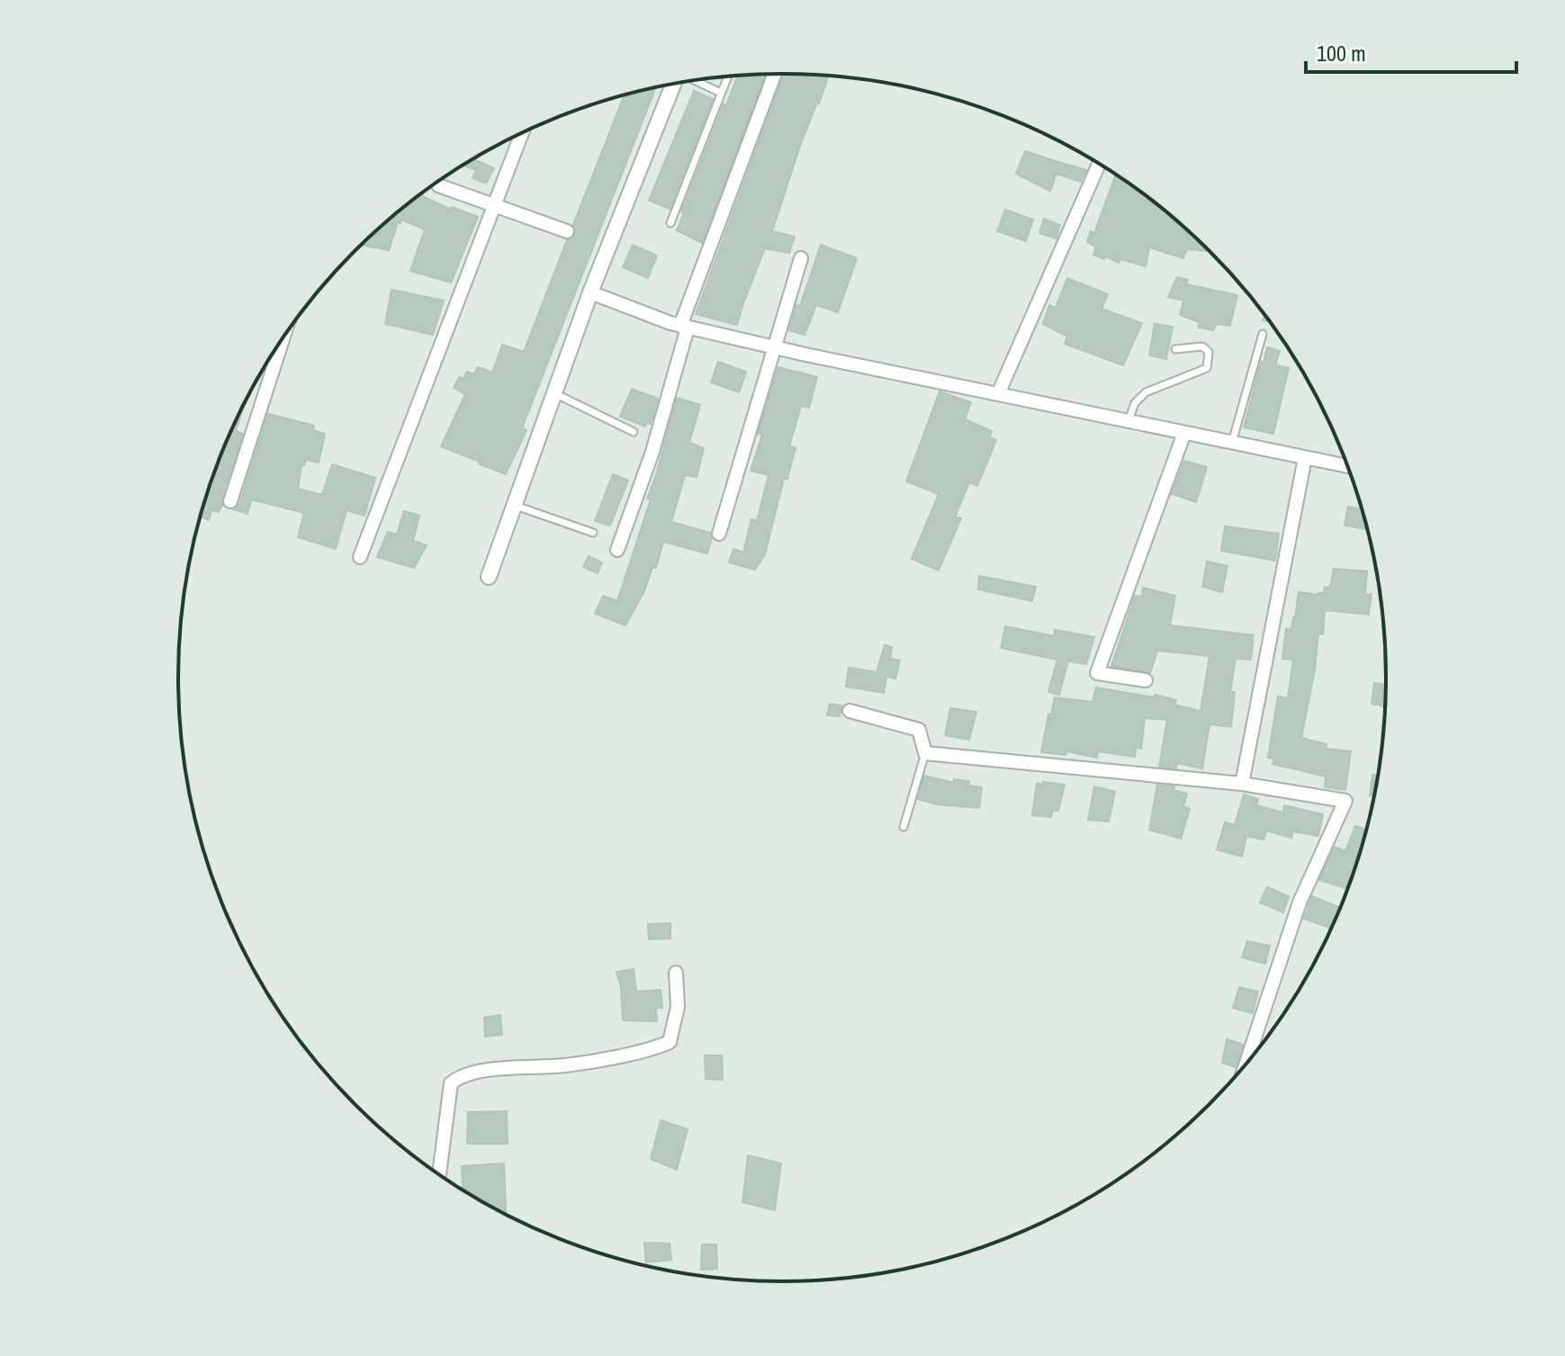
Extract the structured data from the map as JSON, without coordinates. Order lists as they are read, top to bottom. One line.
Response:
{"scale_bar":"100 m"}
